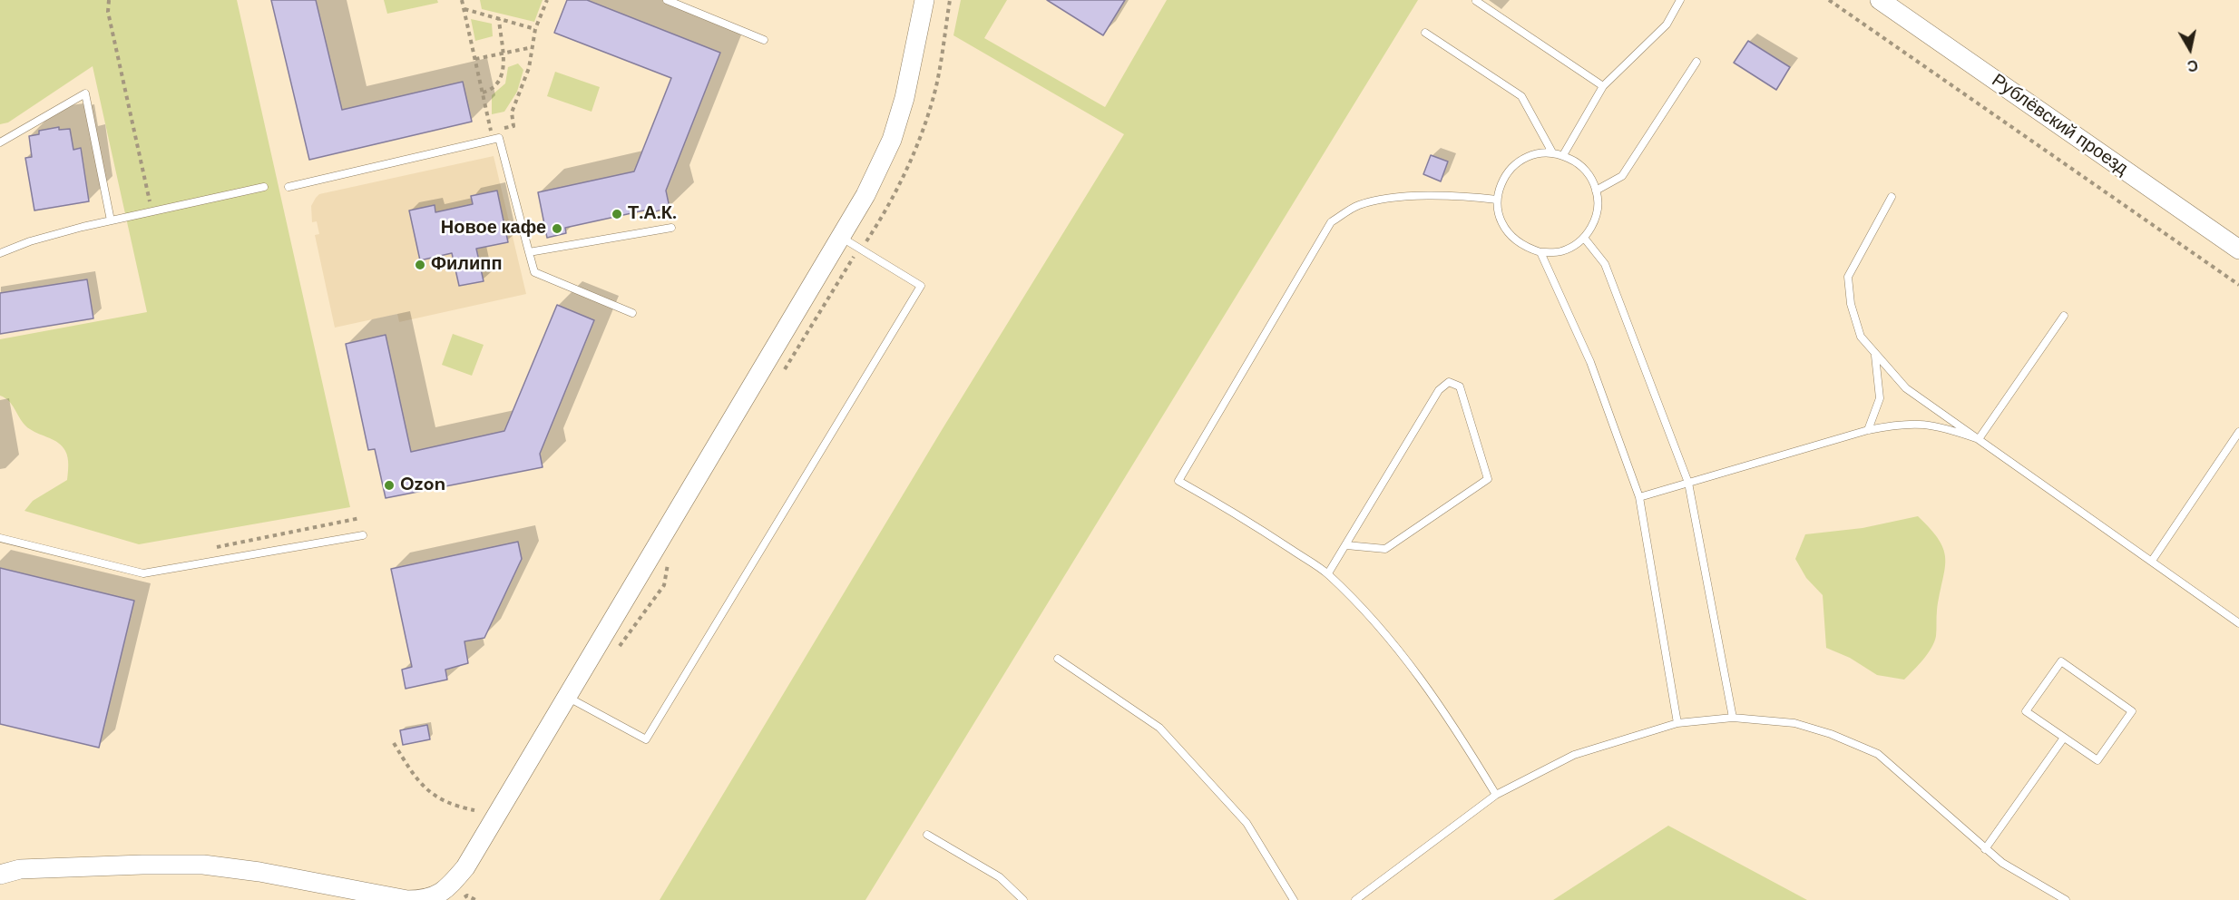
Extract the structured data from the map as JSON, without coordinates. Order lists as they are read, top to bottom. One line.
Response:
{"streets":{"street":["Рублёвский проезд"]},"places":["Т.А.К.","Новое кафе","Филипп","Ozon"],"north":"bottom"}
